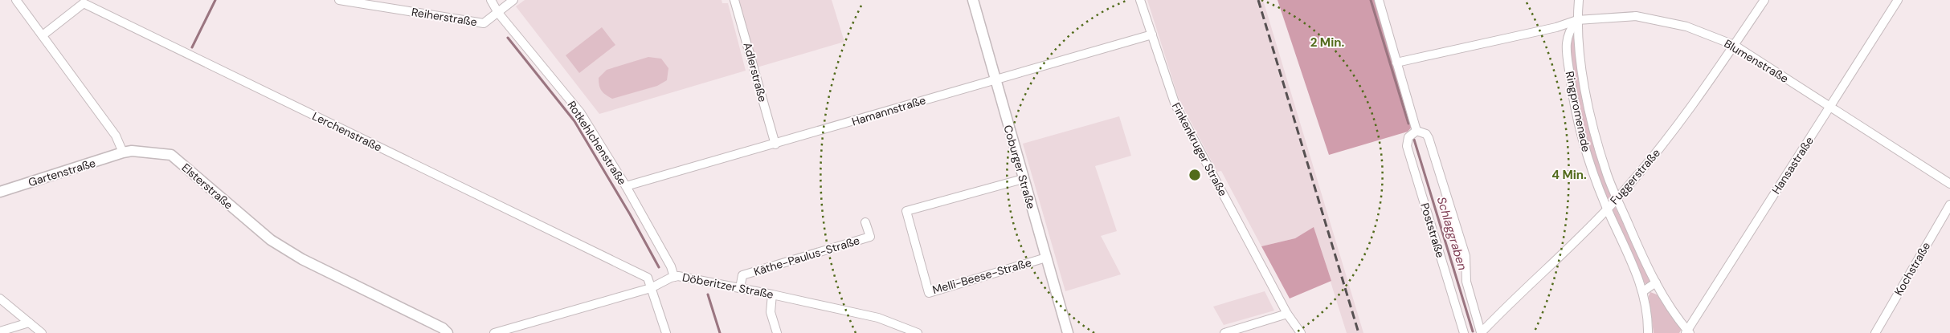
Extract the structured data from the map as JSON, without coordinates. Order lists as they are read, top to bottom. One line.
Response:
{"streets":{"street":["Reiherstraße","Blumenstraße","Adlerstraße","Hamannstraße","Ringpromenade","Lerchenstraße","Rotkehlchenstraße","Finkenkruger Straße","Hansastraße","Coburger Straße","Gartenstraße","Fuggerstraße","Elsterstraße","Poststraße","Käthe-Paulus-Straße","Kochstraße","Melli-Beese-Straße","Döberitzer Straße"]},"crossings":[["Reiherstraße","Rotkehlchenstraße"],["Blumenstraße","Ringpromenade"],["Blumenstraße","Hansastraße"],["Blumenstraße","Fuggerstraße"],["Adlerstraße","Hamannstraße"],["Hamannstraße","Rotkehlchenstraße"],["Hamannstraße","Finkenkruger Straße"],["Hamannstraße","Coburger Straße"],["Ringpromenade","Hansastraße"],["Ringpromenade","Fuggerstraße"],["Lerchenstraße","Döberitzer Straße"],["Rotkehlchenstraße","Döberitzer Straße"],["Coburger Straße","Melli-Beese-Straße"],["Gartenstraße","Elsterstraße"],["Käthe-Paulus-Straße","Döberitzer Straße"]],"water":["Schlaggraben"],"rings":["2 Min.","4 Min."]}
